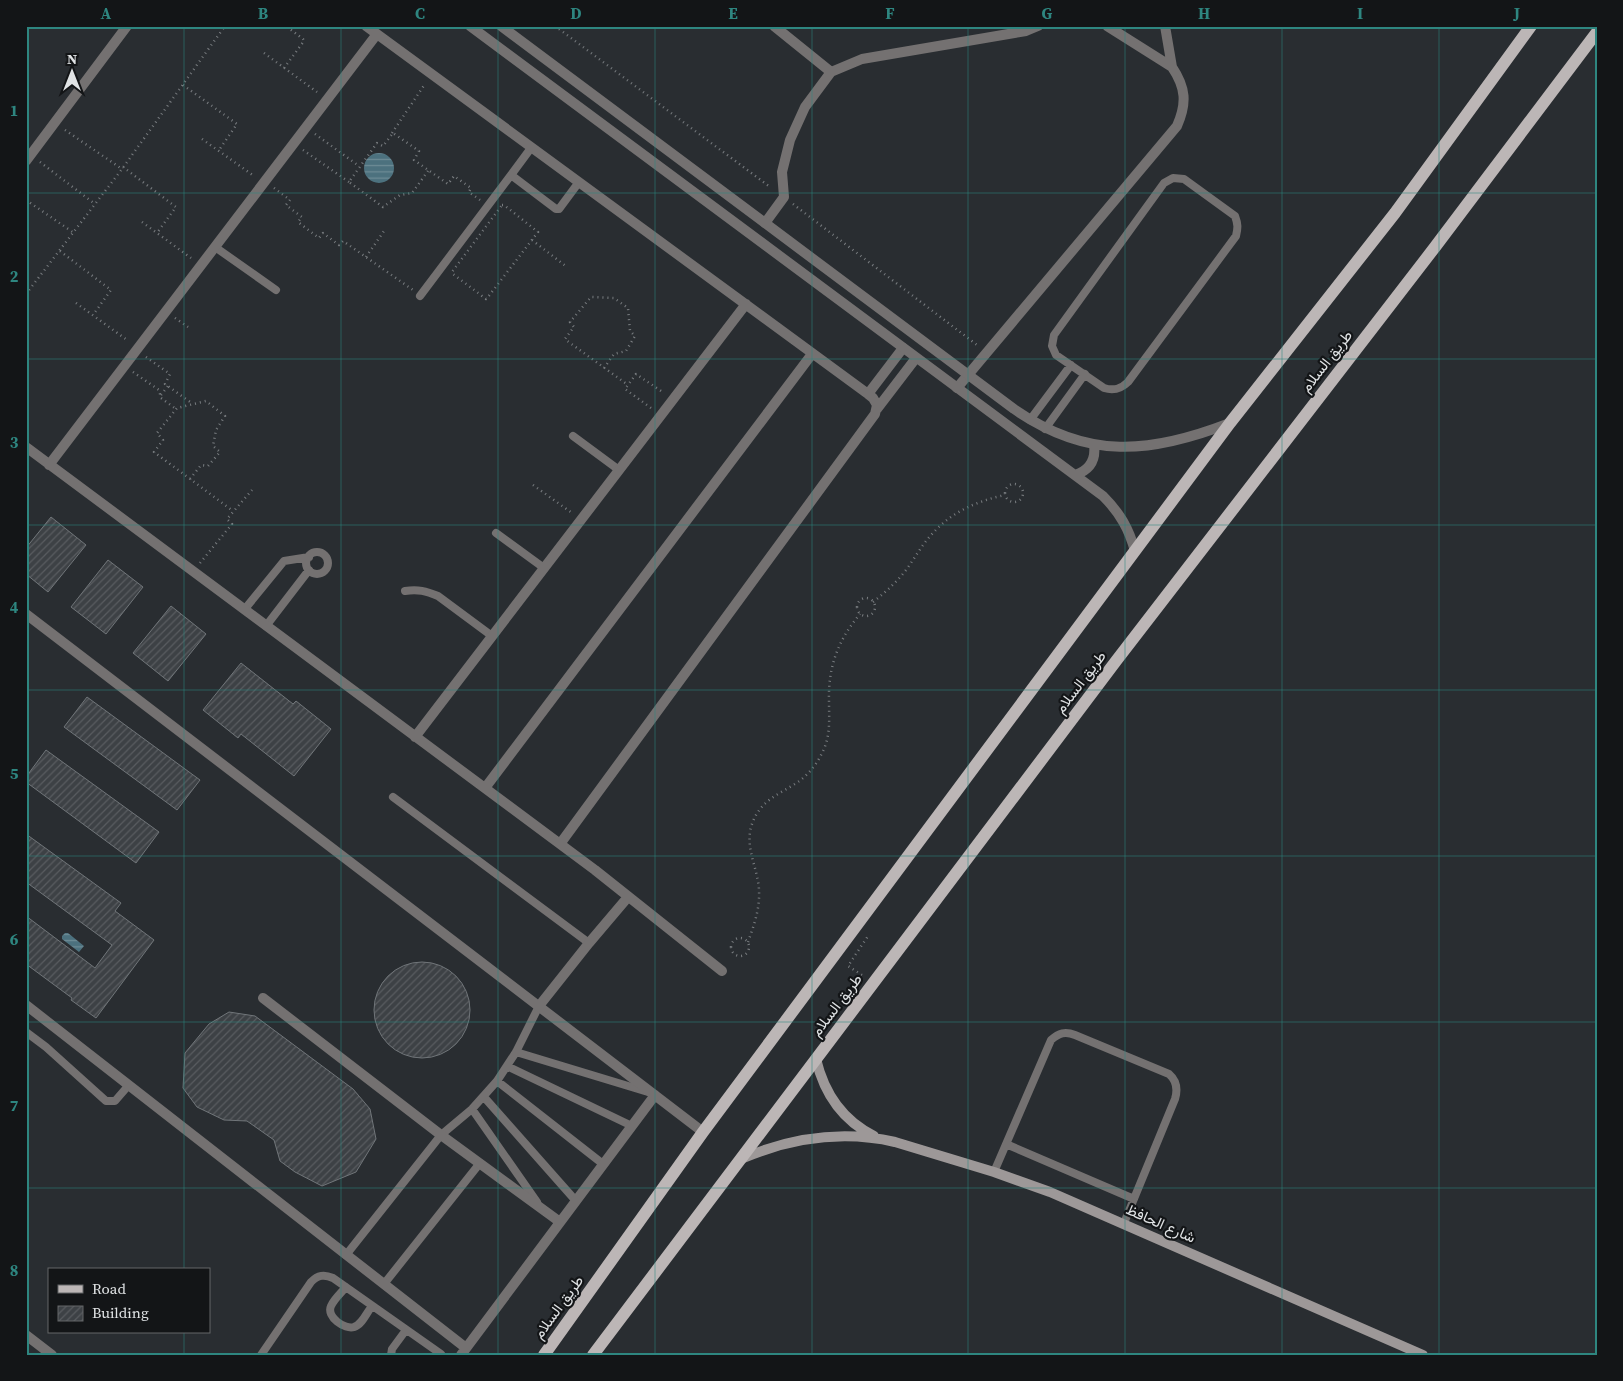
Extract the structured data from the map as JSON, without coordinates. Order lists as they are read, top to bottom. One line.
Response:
{"streets":{"main road":["طريق السلام","شارع الحافظ"]},"crossings":[["طريق السلام","شارع الحافظ"]],"legend":["Road","Building"],"north":"top","grid":{"columns":["A","B","C","D","E","F","G","H","I","J"],"rows":["1","2","3","4","5","6","7","8"]}}
